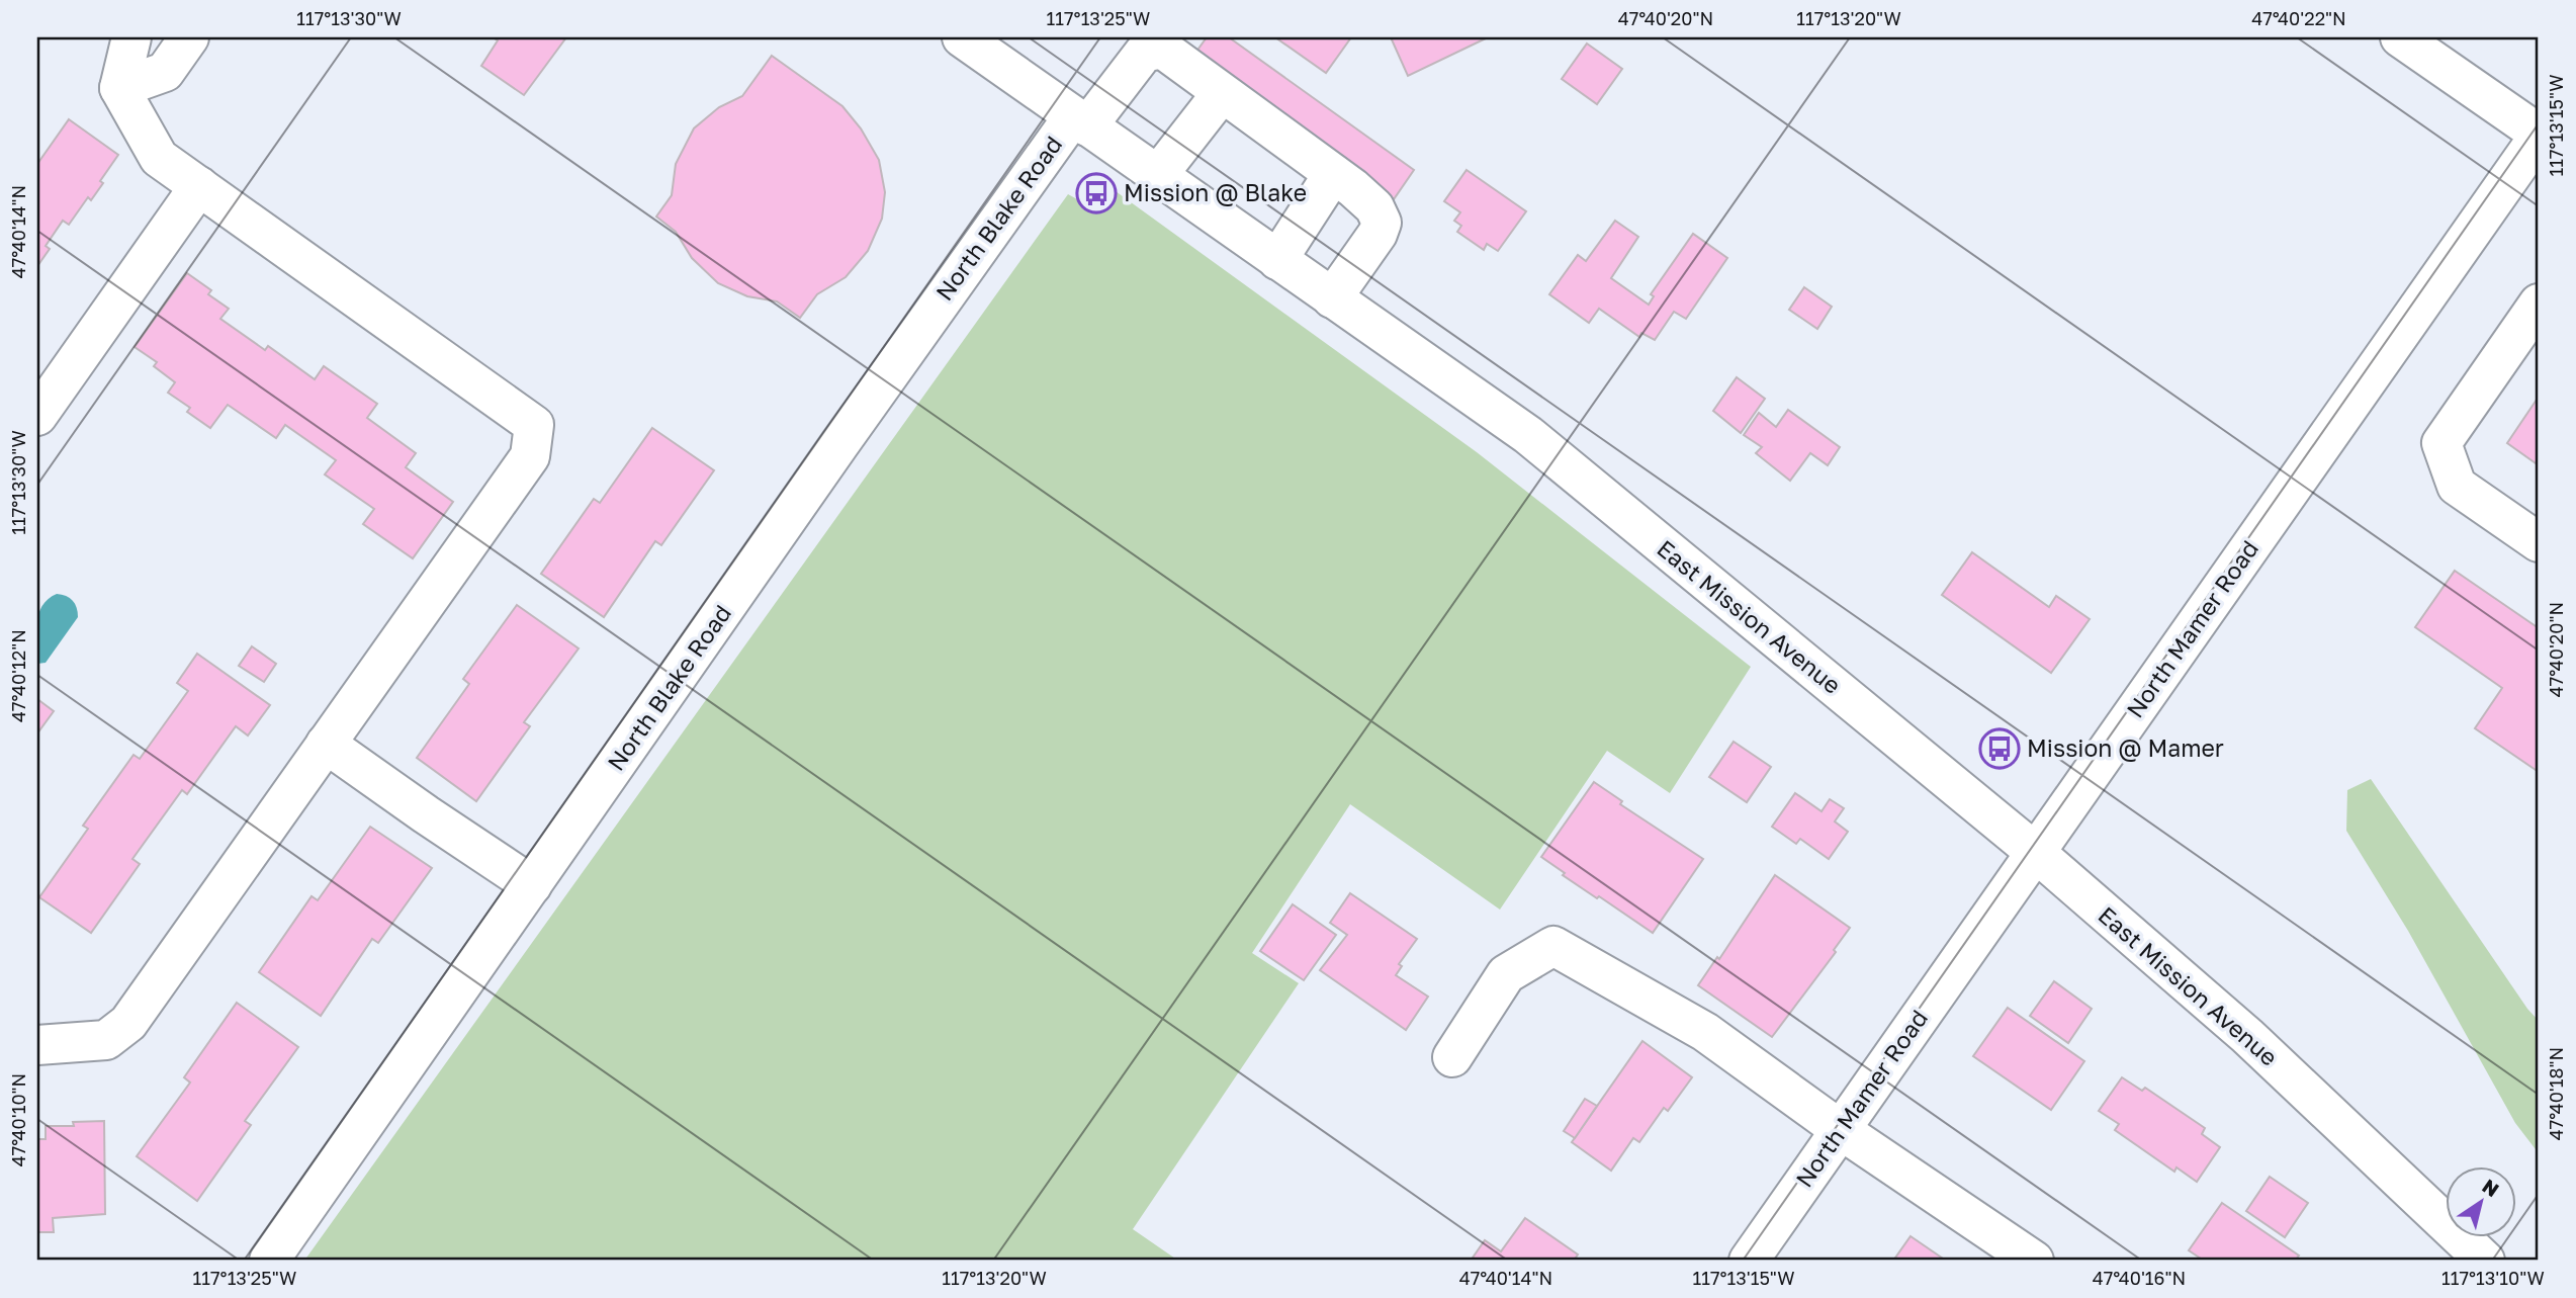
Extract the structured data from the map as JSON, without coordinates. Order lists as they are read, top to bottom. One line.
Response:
{"streets":{"street":["North Blake Road","East Mission Avenue","North Mamer Road"]},"crossings":[["North Blake Road","East Mission Avenue"],["East Mission Avenue","North Mamer Road"]],"places":{"bus stop":["Mission @ Blake","Mission @ Mamer"]},"north":"top right","coordinates":["117°13'30\"W","117°13'25\"W","47°40'20\"N","117°13'20\"W","47°40'22\"N","117°13'15\"W","47°40'14\"N","47°40'12\"N","47°40'18\"N","47°40'10\"N","47°40'16\"N","117°13'10\"W"]}
